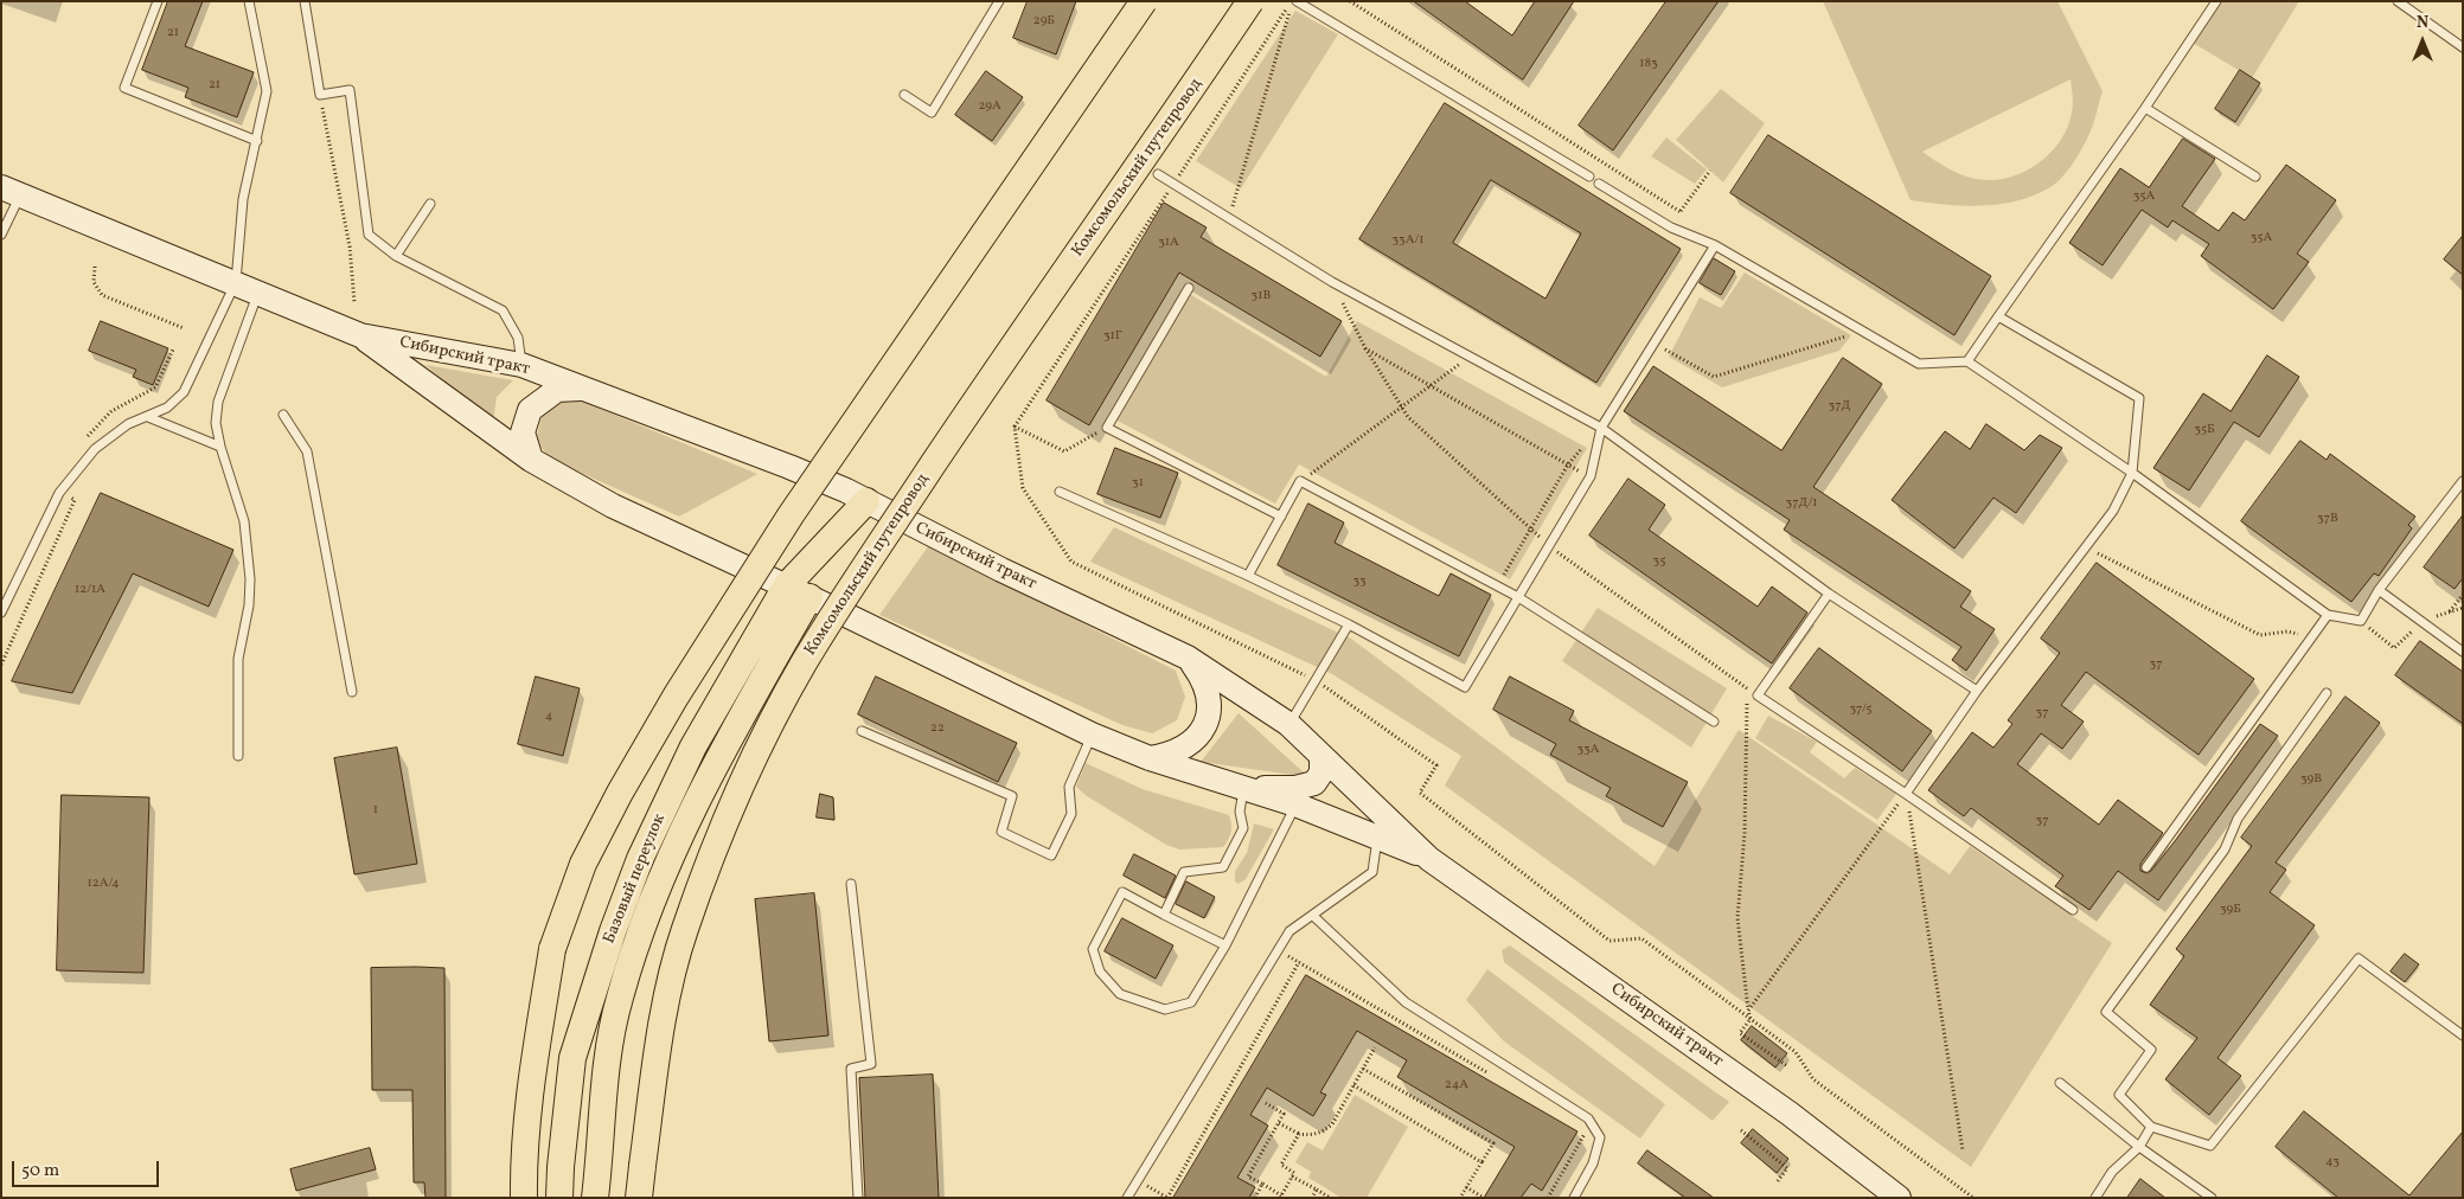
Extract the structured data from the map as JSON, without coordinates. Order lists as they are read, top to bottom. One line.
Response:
{"streets":{"main road":["Комсомольский путепровод","Сибирский тракт","Базовый переулок"]},"crossings":[["Сибирский тракт","Базовый переулок"]],"house_numbers":["29Б","21","183","21","29А","35А","35А","33А/1","31А","31В","31Г","37Д","35Б","31","37Д/1","37В","35","33","12/1А","37","37/5","37","4","22","33А","39В","1","37","12А/4","39Б","24А","43"],"scale_bar":"50 m","north":"top"}
